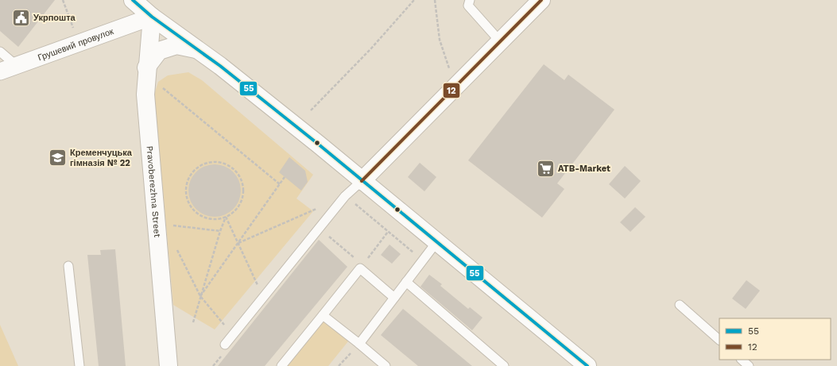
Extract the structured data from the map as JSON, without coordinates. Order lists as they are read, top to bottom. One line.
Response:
{"streets":{"street":["Грушевий провулок","Pravoberezhna Street"]},"crossings":[["Грушевий провулок","Pravoberezhna Street"]],"places":{"public building":["Укрпошта"],"school or university":["Кременчуцька гімназія № 22"],"supermarket":["ATB-Market"]},"lines":["transit line 55","transit line 12"],"legend":["55","12"]}
